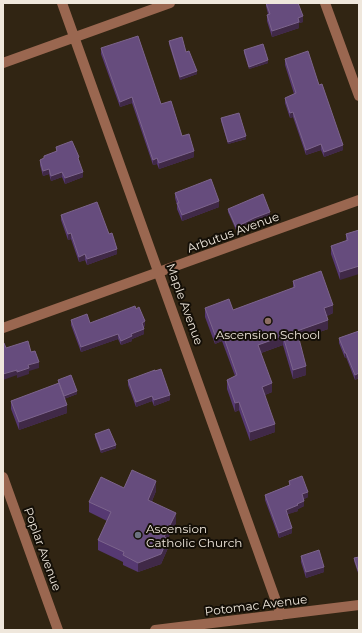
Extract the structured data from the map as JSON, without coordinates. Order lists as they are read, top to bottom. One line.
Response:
{"streets":{"street":["Arbutus Avenue","Maple Avenue","Poplar Avenue","Potomac Avenue"]},"crossings":[["Arbutus Avenue","Maple Avenue"],["Maple Avenue","Potomac Avenue"]],"places":["Ascension School","Ascension Catholic Church"]}
